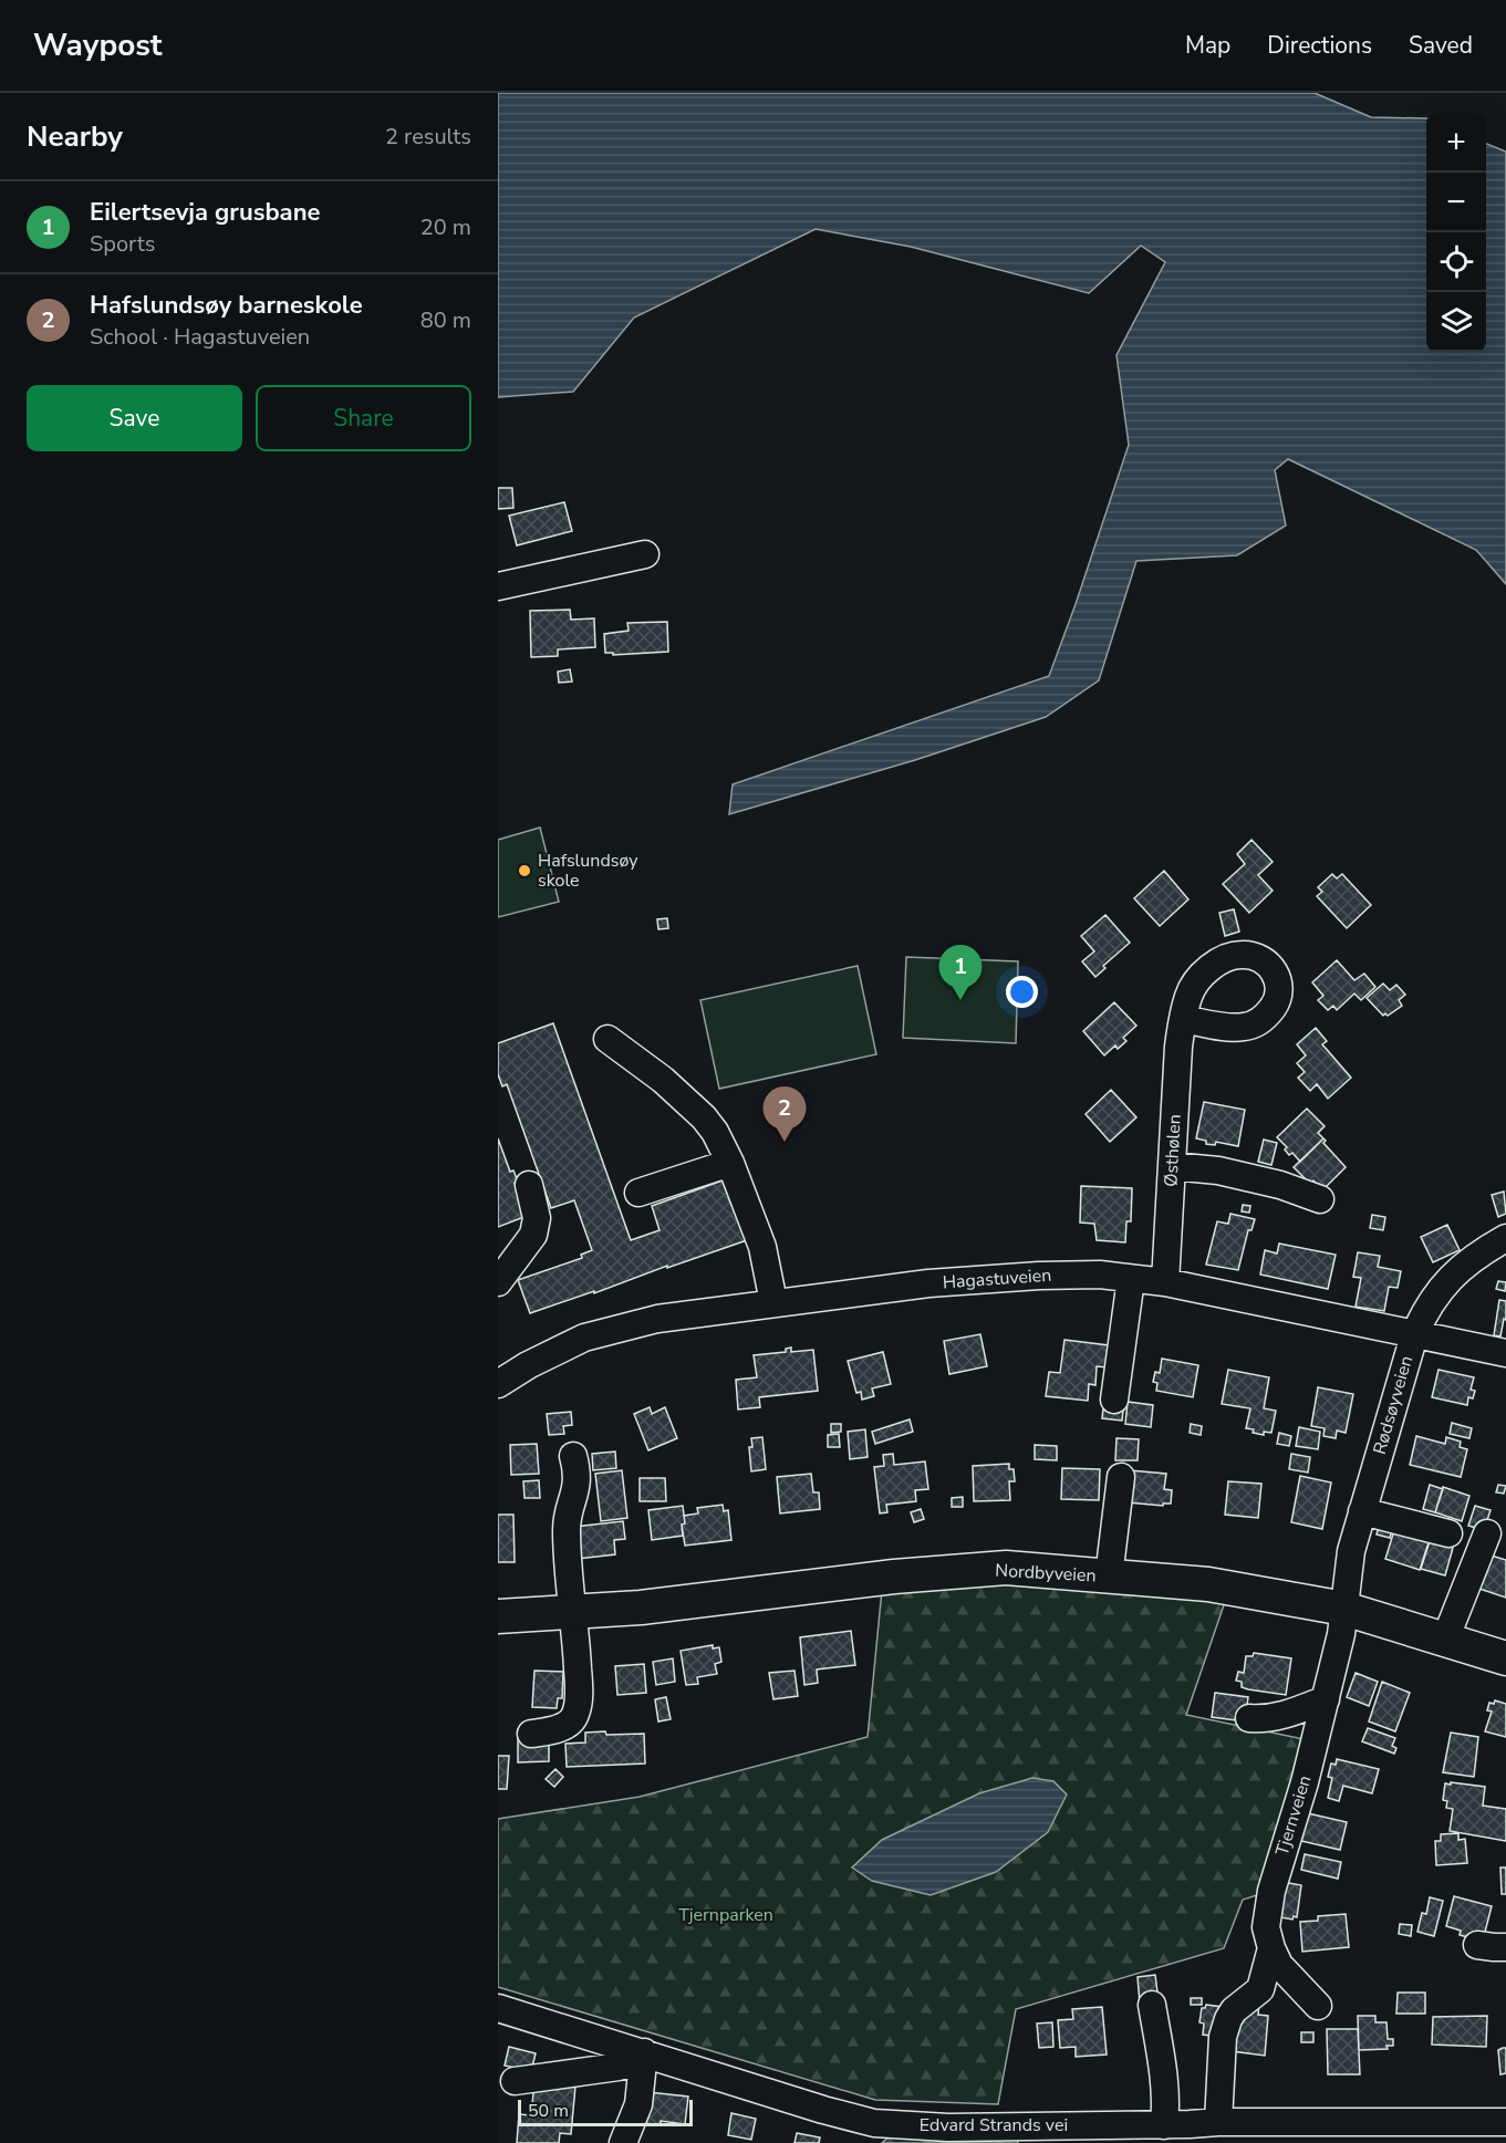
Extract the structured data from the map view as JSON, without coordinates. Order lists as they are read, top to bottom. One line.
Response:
{"streets":{"main road":["Nordbyveien"],"street":["Østhølen","Hagastuveien","Rødsøyveien","Tjernveien","Edvard Strands vei"]},"crossings":[["Østhølen","Hagastuveien"],["Hagastuveien","Rødsøyveien"],["Rødsøyveien","Nordbyveien"],["Rødsøyveien","Tjernveien"],["Nordbyveien","Tjernveien"]],"parks":["Tjernparken"],"places":["Hafslundsøy skole"],"scale_bar":"50 m","page":{"header":"Waypost","nav":["Map","Directions","Saved"],"heading":["Nearby","2 results"],"map_buttons":["+","−"],"list":[{"mark":"1","name":"Eilertsevja grusbane","note":"Sports","value":"20 m"},{"mark":"2","name":"Hafslundsøy barneskole","note":"School · Hagastuveien","value":"80 m"}],"buttons":["Save","Share"],"pins":["1","2"],"scale":"50 m"}}
